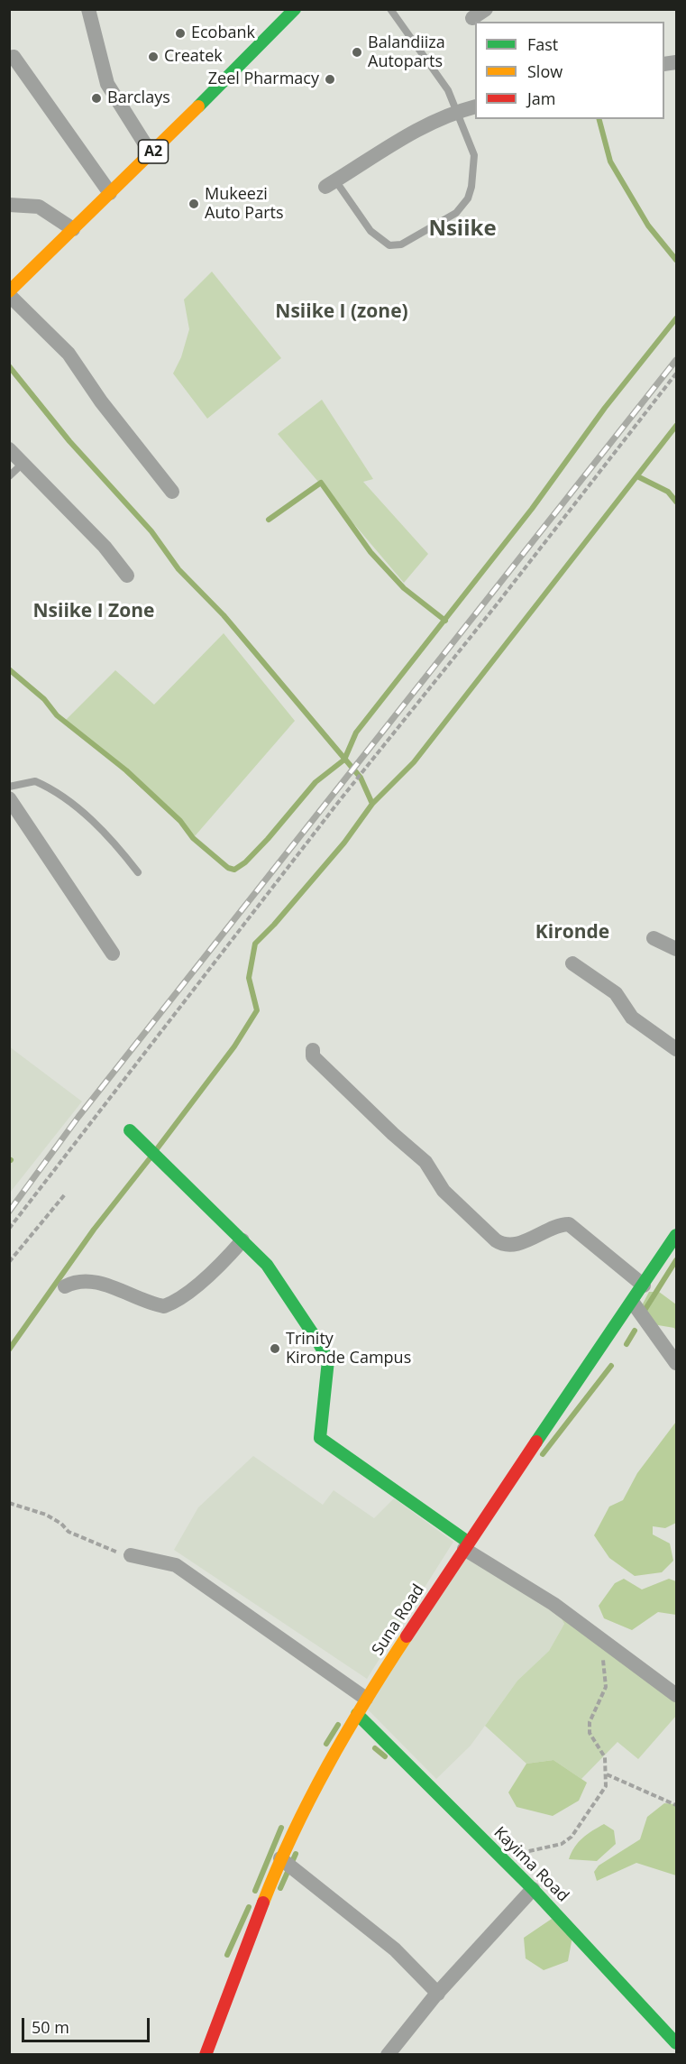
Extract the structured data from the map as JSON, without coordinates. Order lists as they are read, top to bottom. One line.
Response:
{"streets":{"street":["A2","Suna Road","Kayima Road"]},"crossings":[["Suna Road","Kayima Road"]],"districts":["Nsiike","Nsiike I (zone)","Nsiike I Zone","Kironde"],"places":["Ecobank","Balandiiza Autoparts","Createk","Zeel Pharmacy","Barclays","Mukeezi Auto Parts","Trinity Kironde Campus"],"legend":["Fast","Slow","Jam"],"scale_bar":"50 m"}
